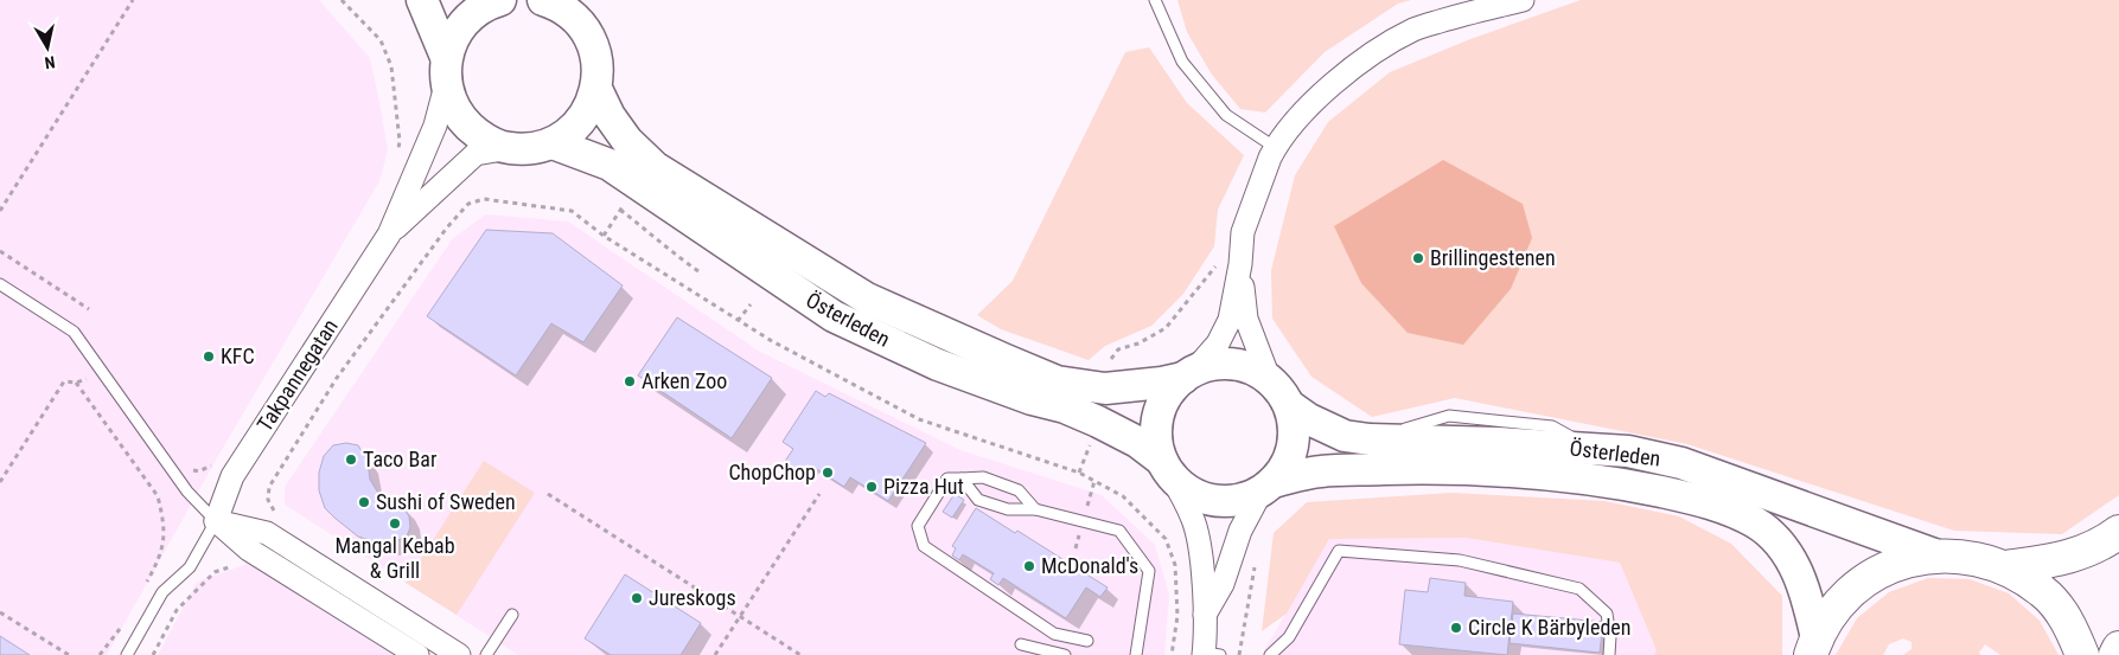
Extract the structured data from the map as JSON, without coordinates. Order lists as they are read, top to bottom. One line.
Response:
{"streets":{"main road":["Österleden"],"street":["Takpannegatan"]},"places":["Brillingestenen","KFC","Arken Zoo","Taco Bar","ChopChop","Pizza Hut","Sushi of Sweden","Mangal Kebab & Grill","McDonald's","Jureskogs","Circle K Bärbyleden"],"north":"bottom"}
